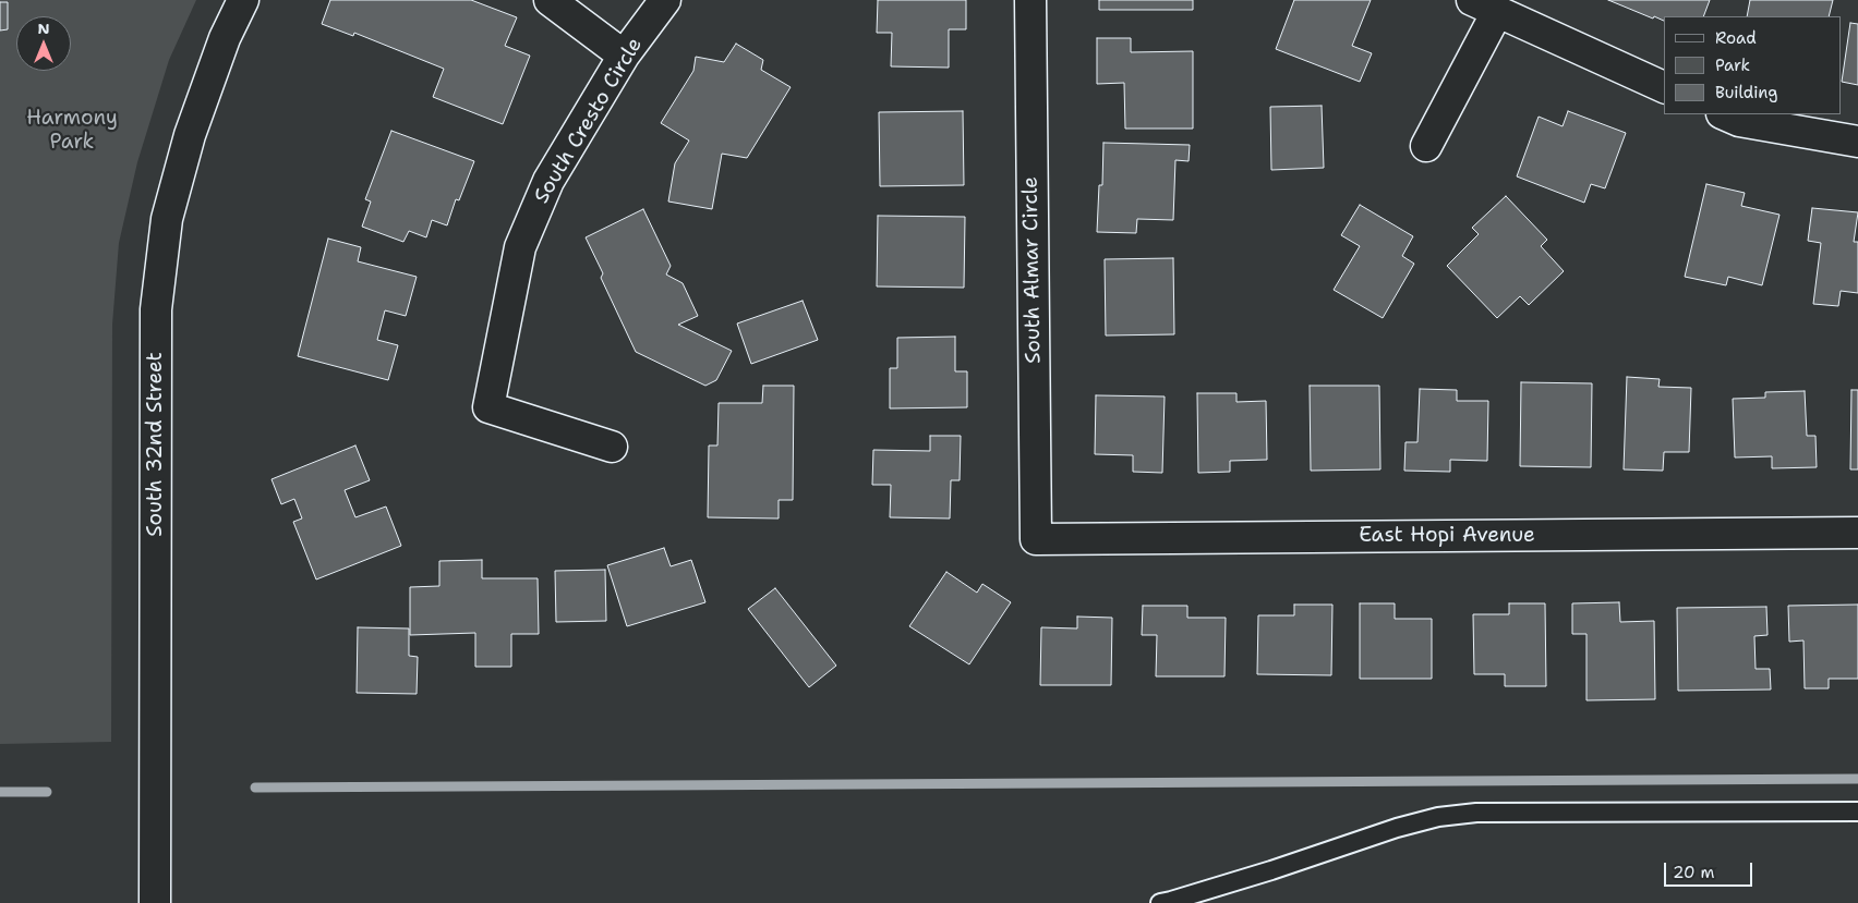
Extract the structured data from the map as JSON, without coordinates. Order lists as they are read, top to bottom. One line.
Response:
{"streets":{"street":["South Cresto Circle","South Almar Circle","South 32nd Street","East Hopi Avenue"]},"crossings":[["South Almar Circle","East Hopi Avenue"]],"parks":["Harmony Park"],"legend":["Road","Park","Building"],"scale_bar":"20 m","north":"top"}
